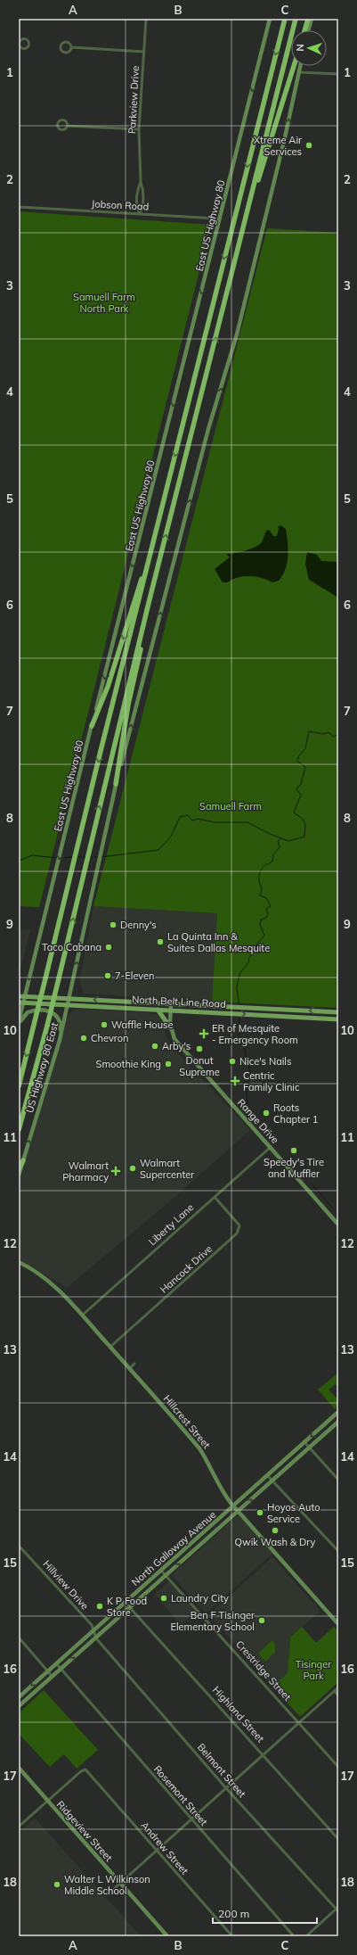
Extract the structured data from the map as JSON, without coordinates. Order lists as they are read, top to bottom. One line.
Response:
{"streets":{"main road":["East US Highway 80","North Belt Line Road","US Highway 80 East","Range Drive","Hillcrest Street","North Galloway Avenue","Ridgeview Street"],"street":["Parkview Drive","Jobson Road","Liberty Lane","Hancock Drive","Hillview Drive","Crestridge Street","Highland Street","Belmont Street","Rosemont Street","Andrew Street"]},"crossings":[["Parkview Drive","Jobson Road"],["Jobson Road","East US Highway 80"],["East US Highway 80","North Belt Line Road"],["North Belt Line Road","US Highway 80 East"],["North Belt Line Road","Range Drive"],["Range Drive","Liberty Lane"],["Liberty Lane","Hancock Drive"],["Liberty Lane","Hillcrest Street"],["Hancock Drive","Hillcrest Street"],["Hillcrest Street","North Galloway Avenue"],["North Galloway Avenue","Hillview Drive"],["North Galloway Avenue","Crestridge Street"],["North Galloway Avenue","Highland Street"],["North Galloway Avenue","Belmont Street"],["North Galloway Avenue","Rosemont Street"],["Hillview Drive","Belmont Street"],["Ridgeview Street","Andrew Street"]],"one_way":["East US Highway 80","US Highway 80 East"],"parks":["Samuell Farm North Park","Samuell Farm","Tisinger Park"],"places":{"other":["Xtreme Air Services","Denny's","La Quinta Inn & Suites Dallas Mesquite","Taco Cabana","7-Eleven","Waffle House","Chevron","Arby's","Donut Supreme","Nice's Nails","Smoothie King","Roots Chapter 1","Speedy's Tire and Muffler","Walmart Supercenter","Hoyos Auto Service","Qwik Wash & Dry","Laundry City","K P Food Store","Ben F Tisinger Elementary School","Walter L Wilkinson Middle School"],"health":["ER of Mesquite - Emergency Room","Centric Family Clinic","Walmart Pharmacy"]},"scale_bar":"200 m","north":"left","grid":{"columns":["A","B","C"],"rows":["1","2","3","4","5","6","7","8","9","10","11","12","13","14","15","16","17","18"]}}
